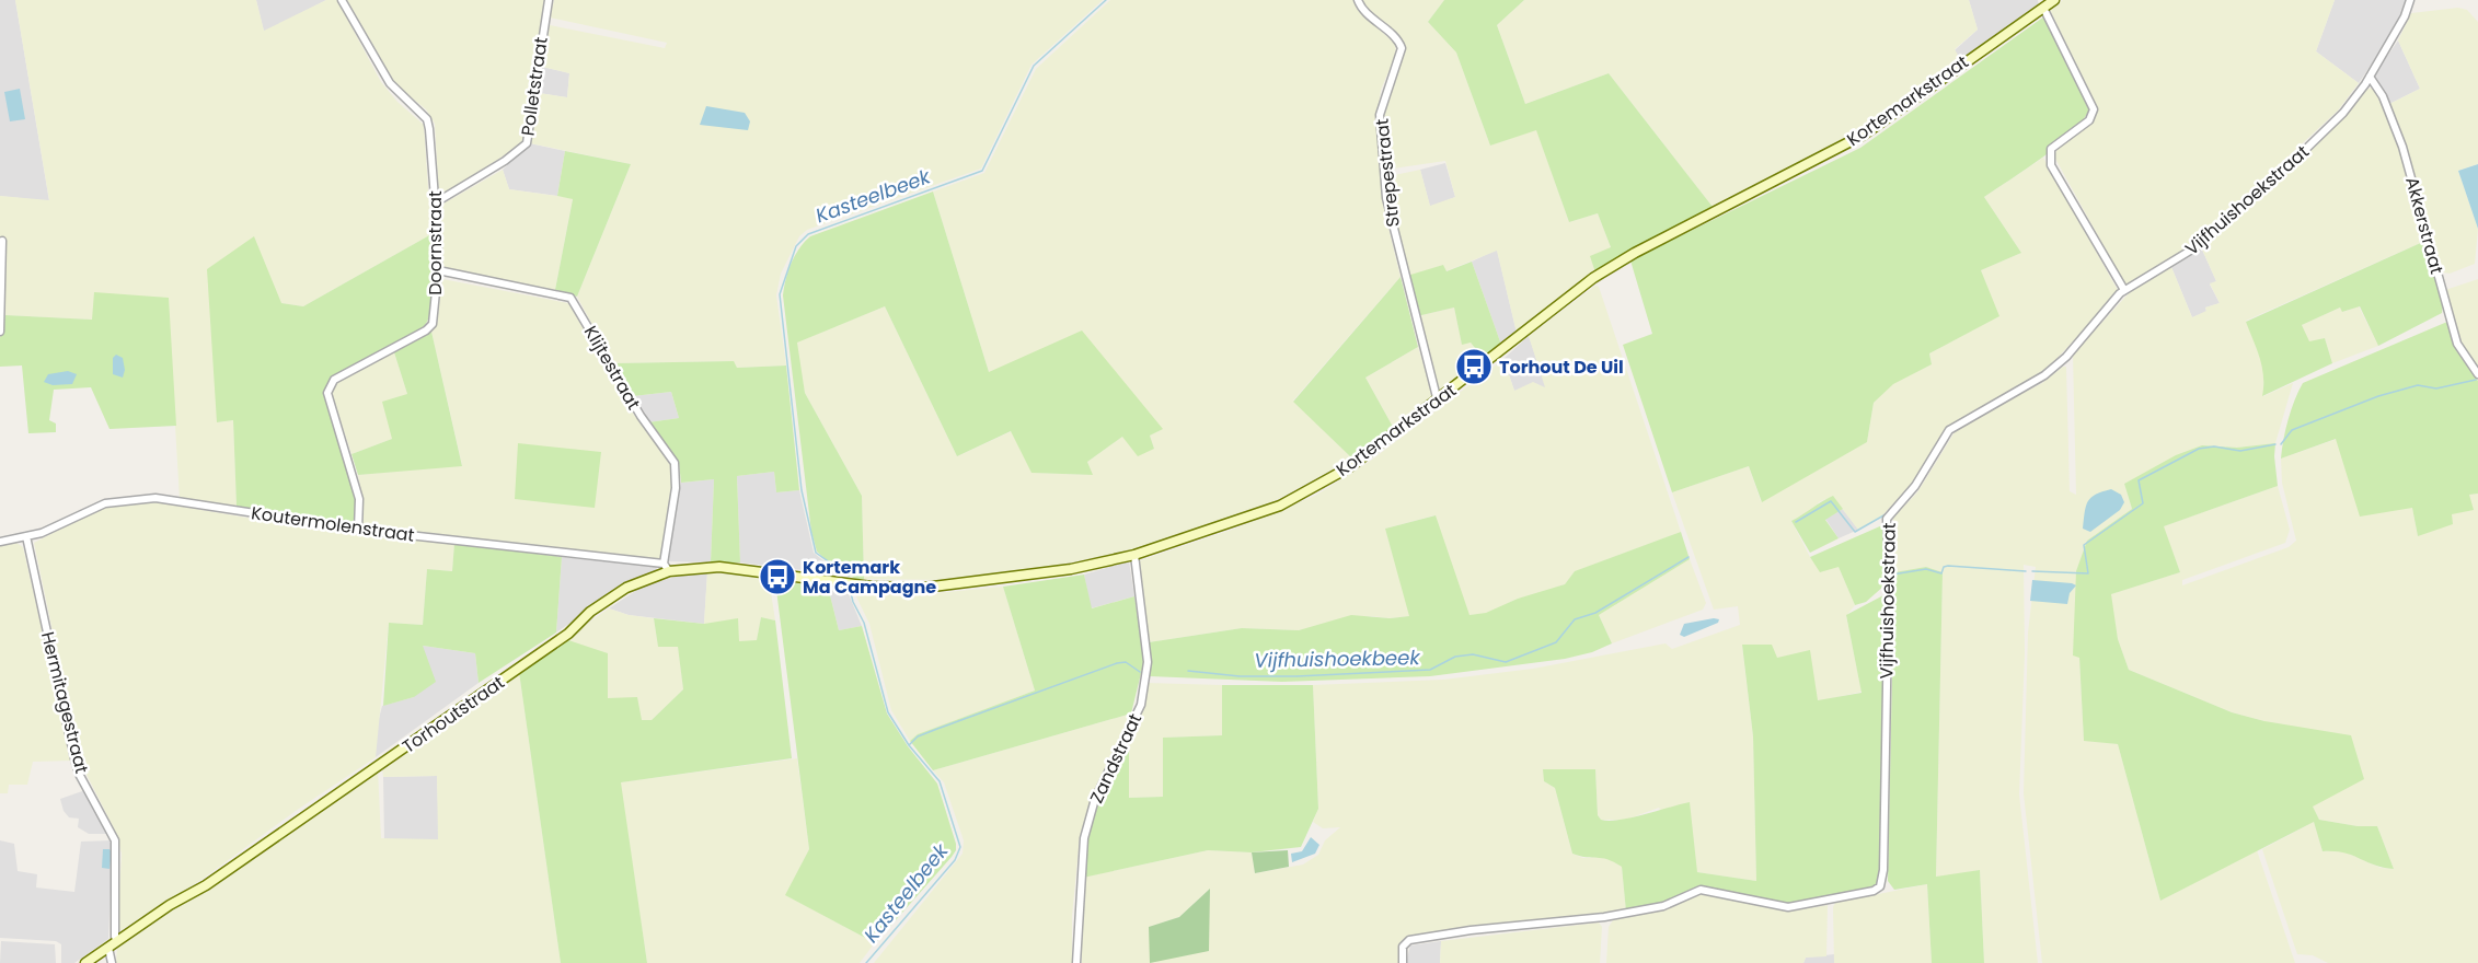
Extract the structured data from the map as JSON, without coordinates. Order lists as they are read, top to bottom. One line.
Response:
{"streets":{"street":["Polletstraat","Kortemarkstraat","Strepestraat","Vijfhuishoekstraat","Akkerstraat","Doornstraat","Klijtestraat","Koutermolenstraat","Hermitagestraat","Torhoutstraat","Zandstraat"]},"crossings":[["Polletstraat","Doornstraat"],["Kortemarkstraat","Strepestraat"],["Kortemarkstraat","Torhoutstraat"],["Kortemarkstraat","Zandstraat"],["Vijfhuishoekstraat","Akkerstraat"],["Doornstraat","Klijtestraat"],["Doornstraat","Koutermolenstraat"],["Klijtestraat","Koutermolenstraat"],["Klijtestraat","Torhoutstraat"],["Koutermolenstraat","Hermitagestraat"],["Koutermolenstraat","Torhoutstraat"],["Hermitagestraat","Torhoutstraat"]],"water":["Kasteelbeek","Vijfhuishoekbeek"],"places":{"bus stop":["Torhout De Uil","Kortemark Ma Campagne"]}}
